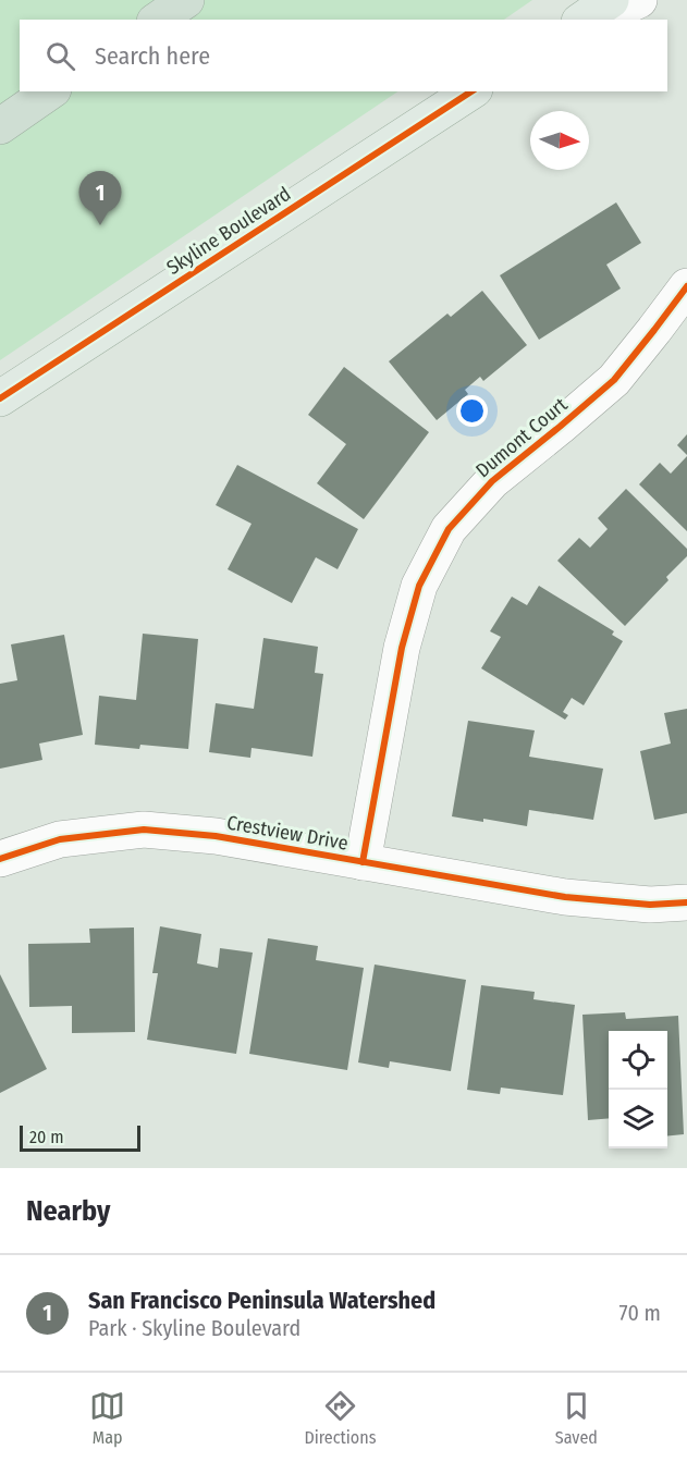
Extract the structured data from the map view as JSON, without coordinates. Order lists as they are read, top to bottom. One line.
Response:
{"streets":{"main road":["Skyline Boulevard"],"street":["Dumont Court","Crestview Drive"]},"crossings":[["Dumont Court","Crestview Drive"]],"scale_bar":"20 m","north":"right","page":{"search":"Search here","pins":"1","scale":"20 m","heading":"Nearby","list":[{"mark":"1","name":"San Francisco Peninsula Watershed","note":"Park · Skyline Boulevard","value":"70 m"}],"nav":["Map","Directions","Saved"]}}
